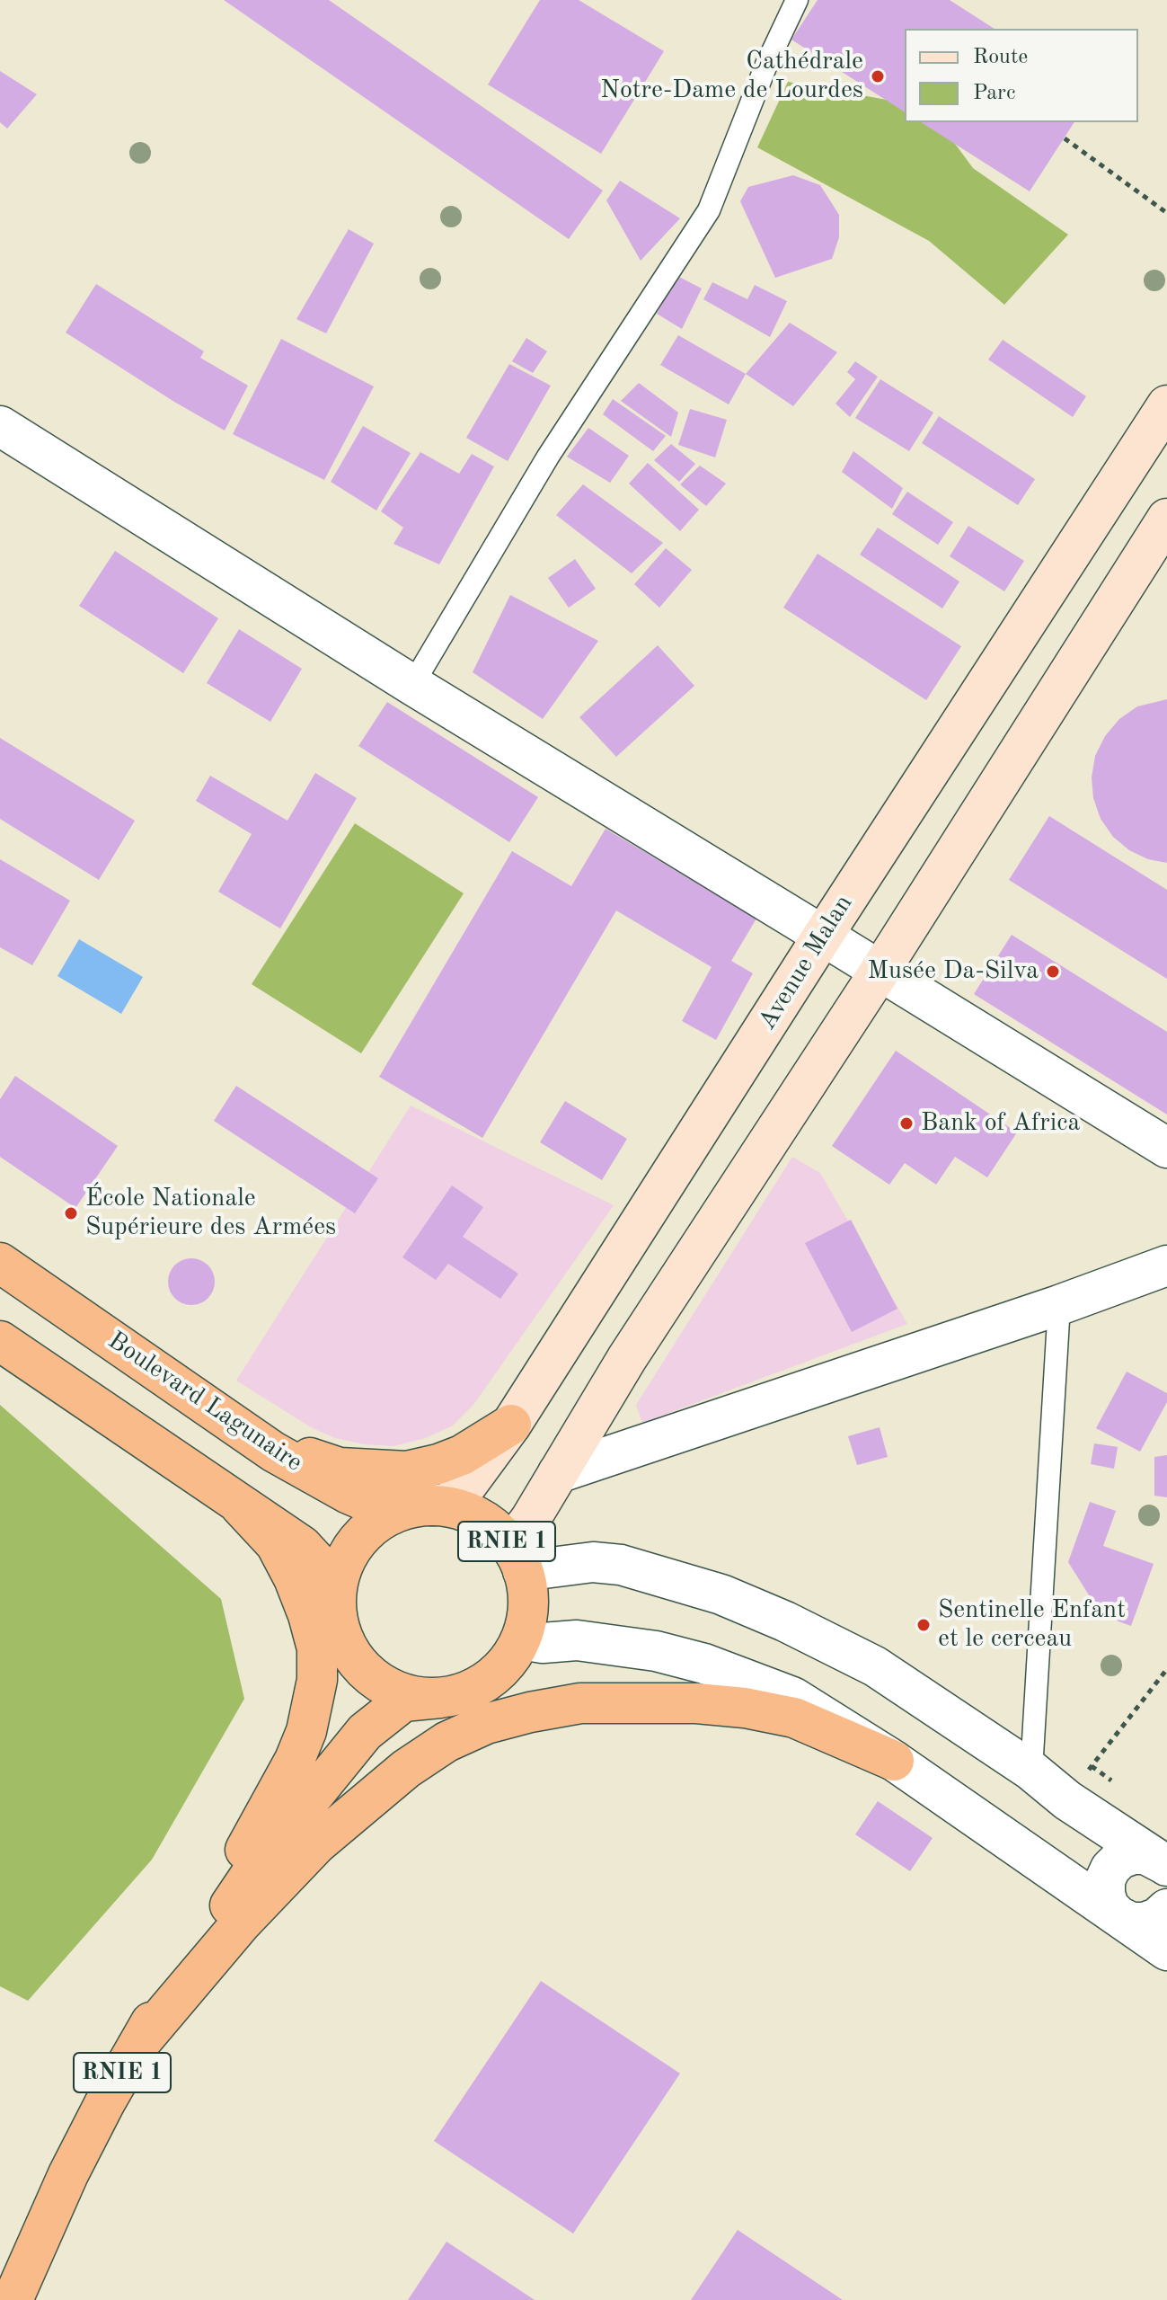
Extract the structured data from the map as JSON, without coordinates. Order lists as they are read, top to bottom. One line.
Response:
{"streets":{"highway":["Boulevard Lagunaire","RNIE 1"],"main road":["Avenue Malan"]},"crossings":[["Avenue Malan","Boulevard Lagunaire"],["Avenue Malan","RNIE 1"],["Boulevard Lagunaire","RNIE 1"]],"places":["Cathédrale Notre-Dame de Lourdes","Musée Da-Silva","Bank of Africa","École Nationale Supérieure des Armées","Sentinelle Enfant et le cerceau"],"legend":["Route","Parc"]}
